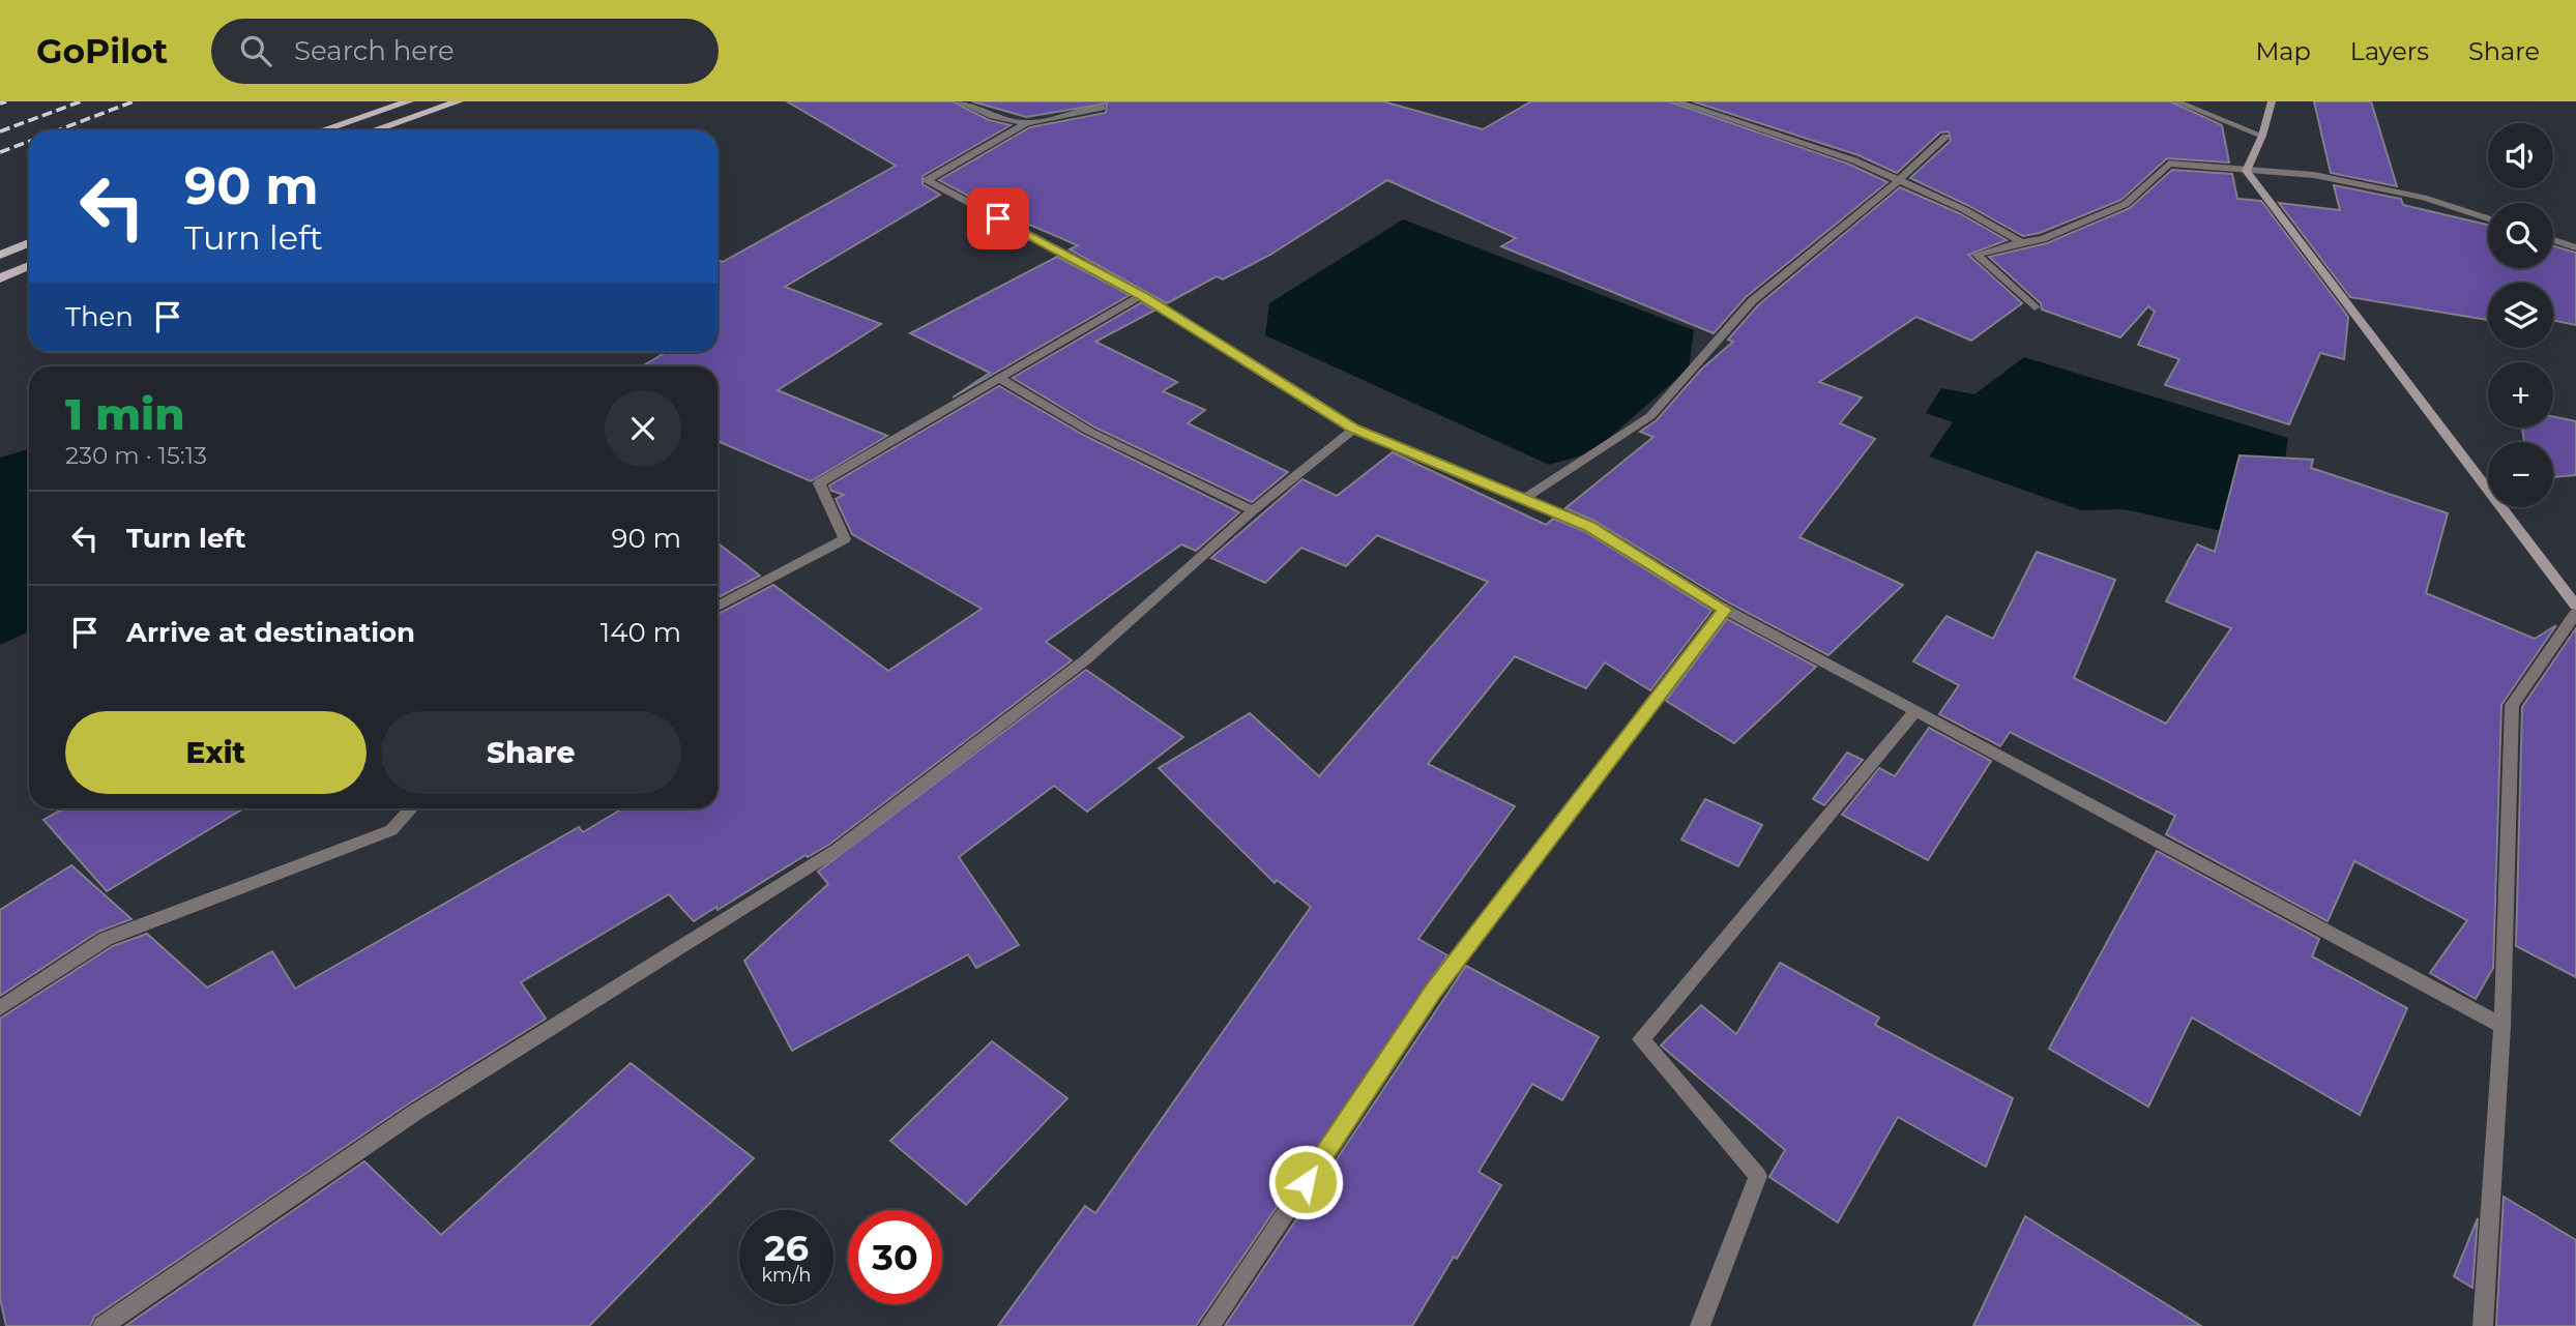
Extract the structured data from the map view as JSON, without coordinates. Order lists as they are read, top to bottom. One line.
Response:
{"page":{"header":"GoPilot","search":"Search here","nav":["Map","Layers","Share"],"map_buttons":["+","−"],"turn":["90 m","Turn left"],"then":"Then","heading":["1 min","230 m · 15:13"],"list":[{"name":"Turn left","value":"90 m"},{"name":"Arrive at destination","value":"140 m"}],"buttons":["Exit","Share"],"speed":"26 km/h","limit":"30"}}
